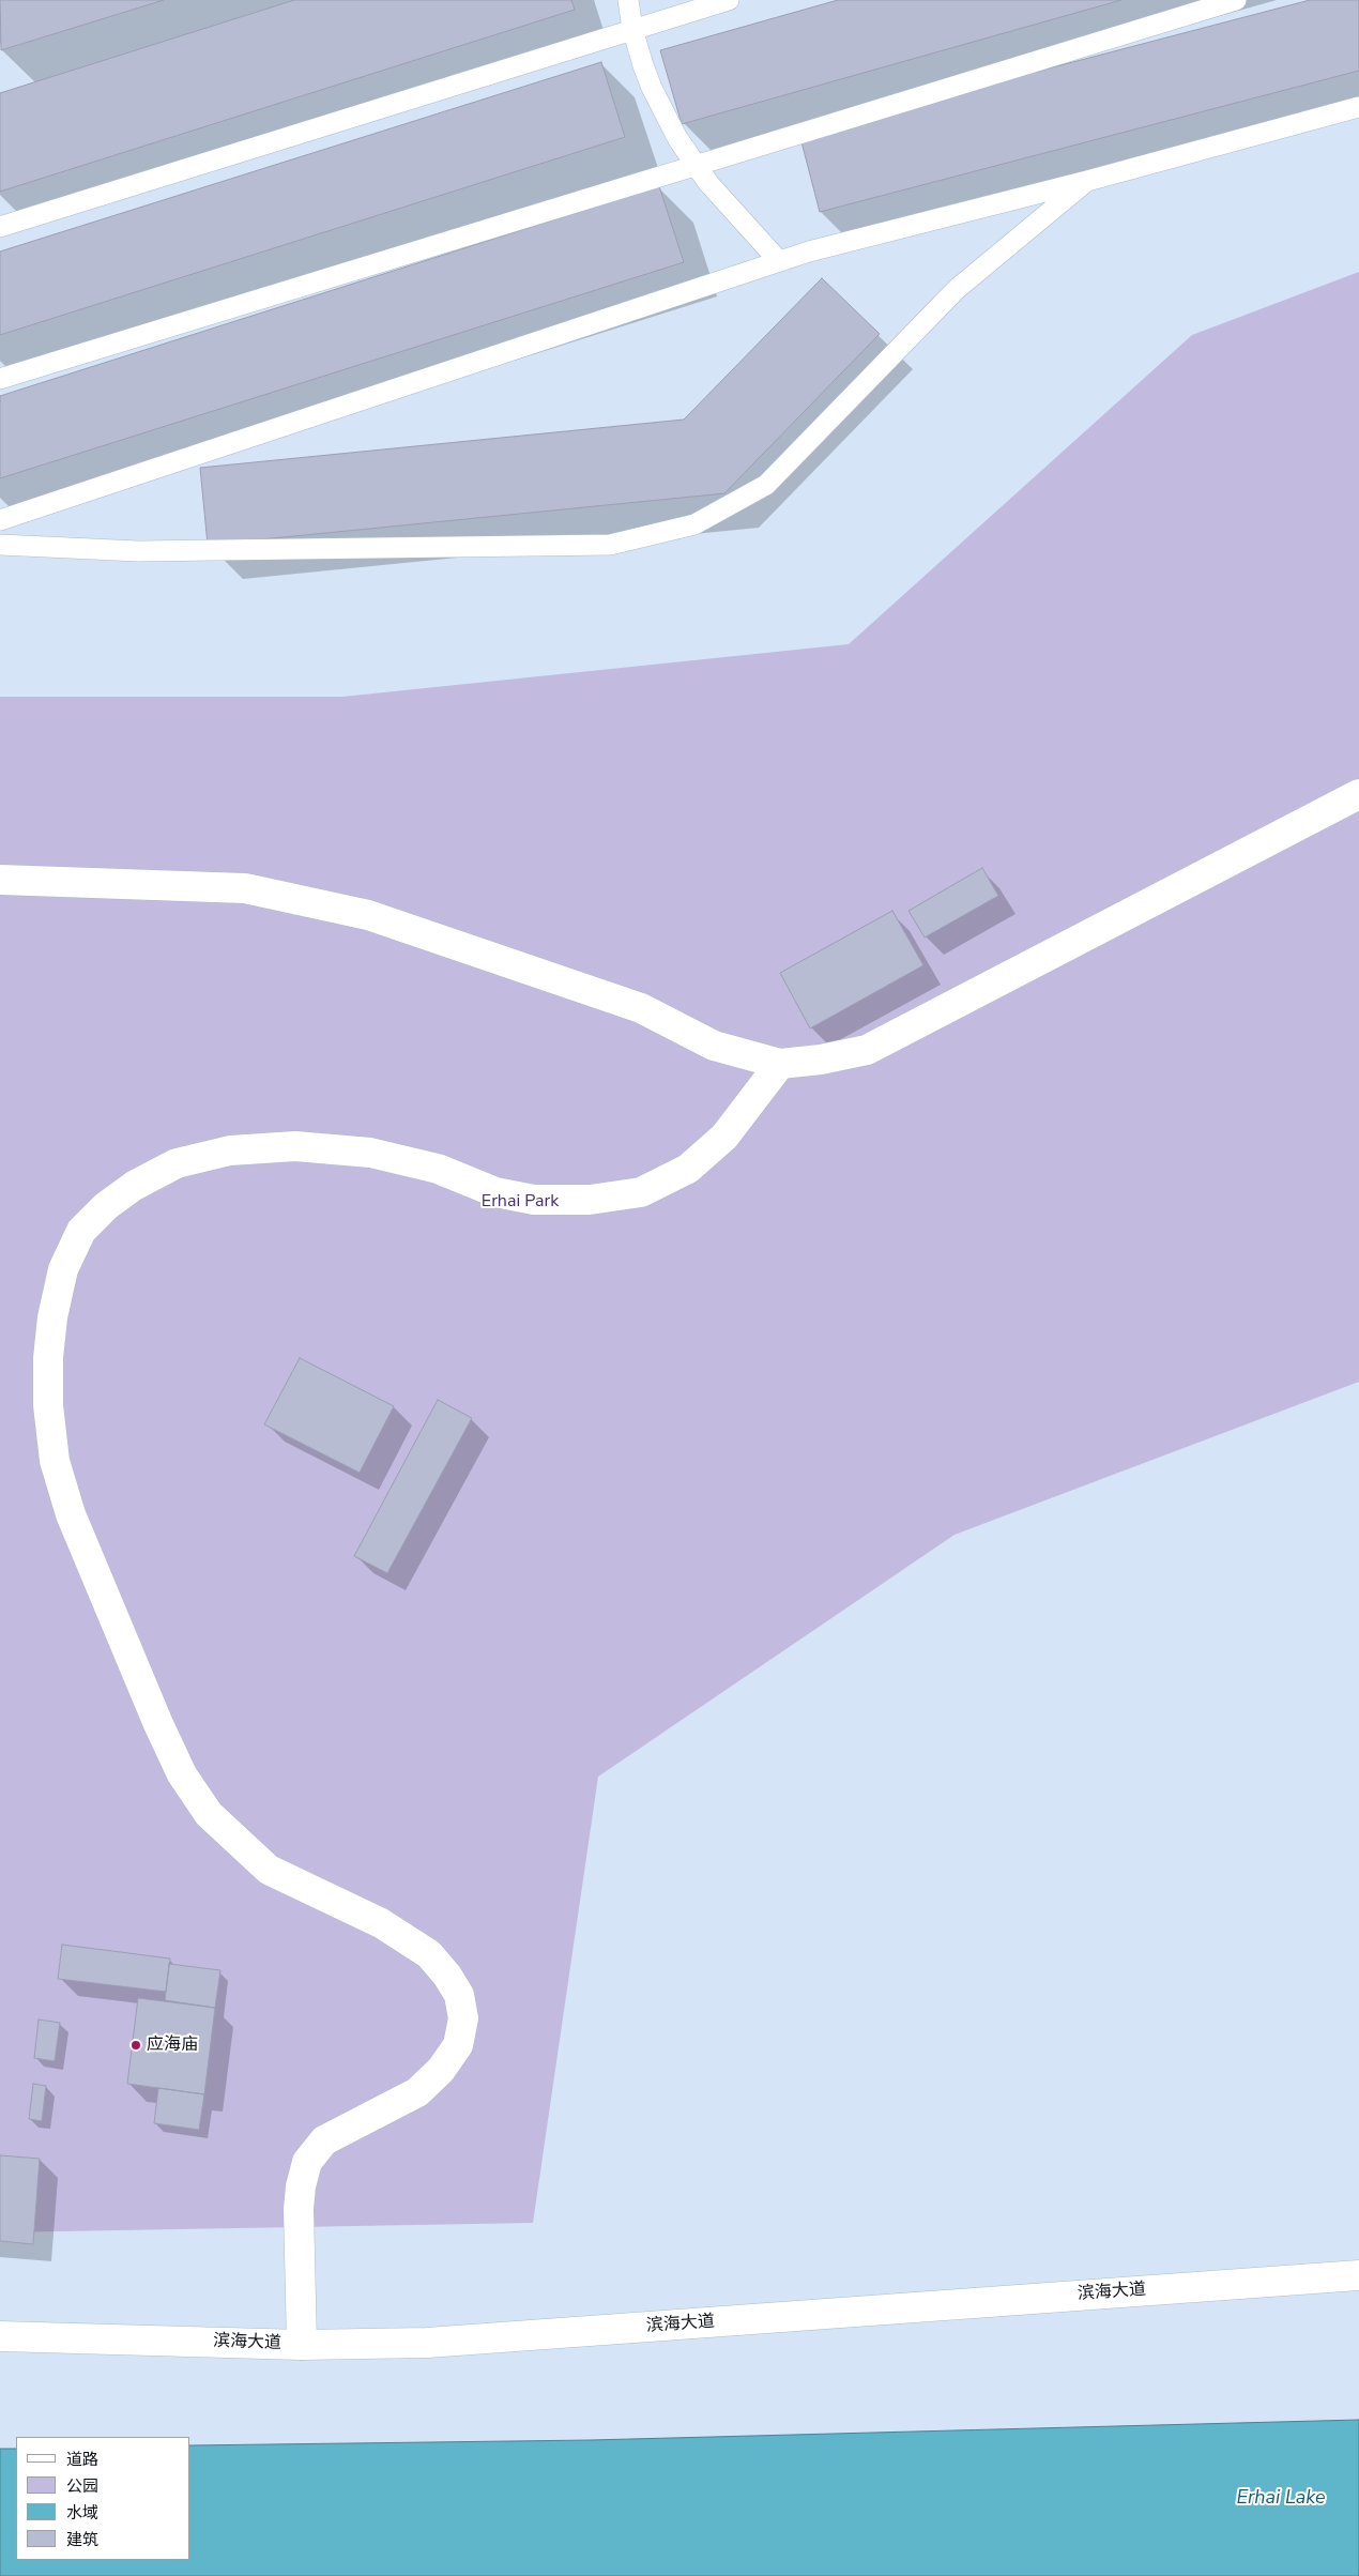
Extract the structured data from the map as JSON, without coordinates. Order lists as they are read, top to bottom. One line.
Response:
{"streets":{"street":["滨海大道"]},"water":["Erhai Lake"],"parks":["Erhai Park"],"places":["应海庙"],"legend":["道路","公园","水域","建筑"]}
